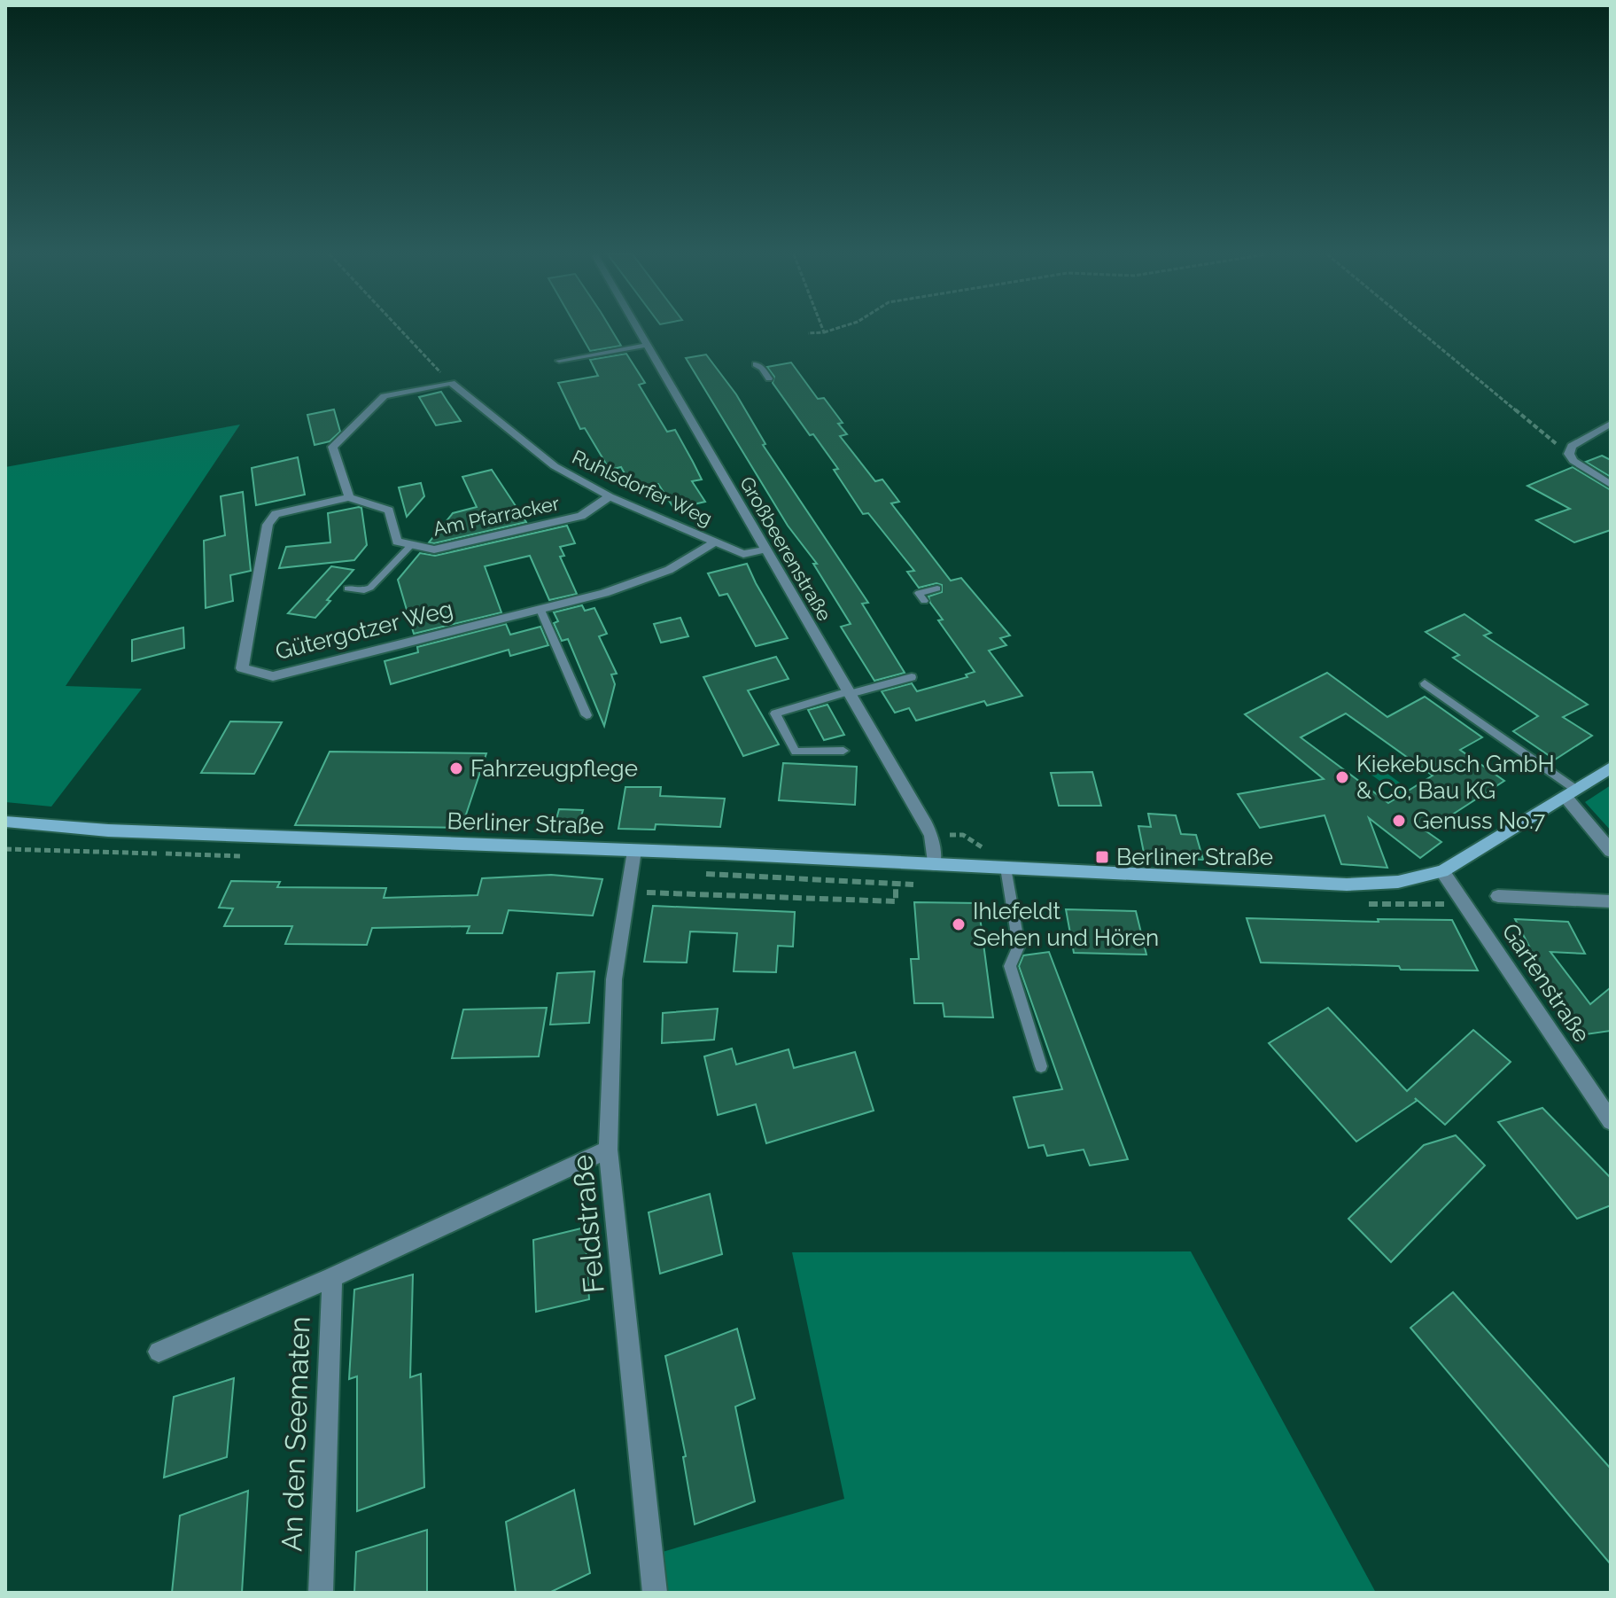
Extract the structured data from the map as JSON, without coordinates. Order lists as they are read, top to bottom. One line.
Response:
{"streets":{"main road":["Berliner Straße"],"street":["Ruhlsdorfer Weg","Am Pfarracker","Großbeerenstraße","Gütergotzer Weg","Gartenstraße","Feldstraße","An den Seematen"]},"crossings":[["Ruhlsdorfer Weg","Am Pfarracker"],["Ruhlsdorfer Weg","Großbeerenstraße"],["Ruhlsdorfer Weg","Gütergotzer Weg"],["Am Pfarracker","Gütergotzer Weg"],["Großbeerenstraße","Berliner Straße"],["Berliner Straße","Gartenstraße"],["Berliner Straße","Feldstraße"],["Feldstraße","An den Seematen"]],"places":{"other":["Fahrzeugpflege","Kiekebusch GmbH & Co, Bau KG","Genuss No.7","Ihlefeldt Sehen und Hören"],"transit":["Berliner Straße"]}}
